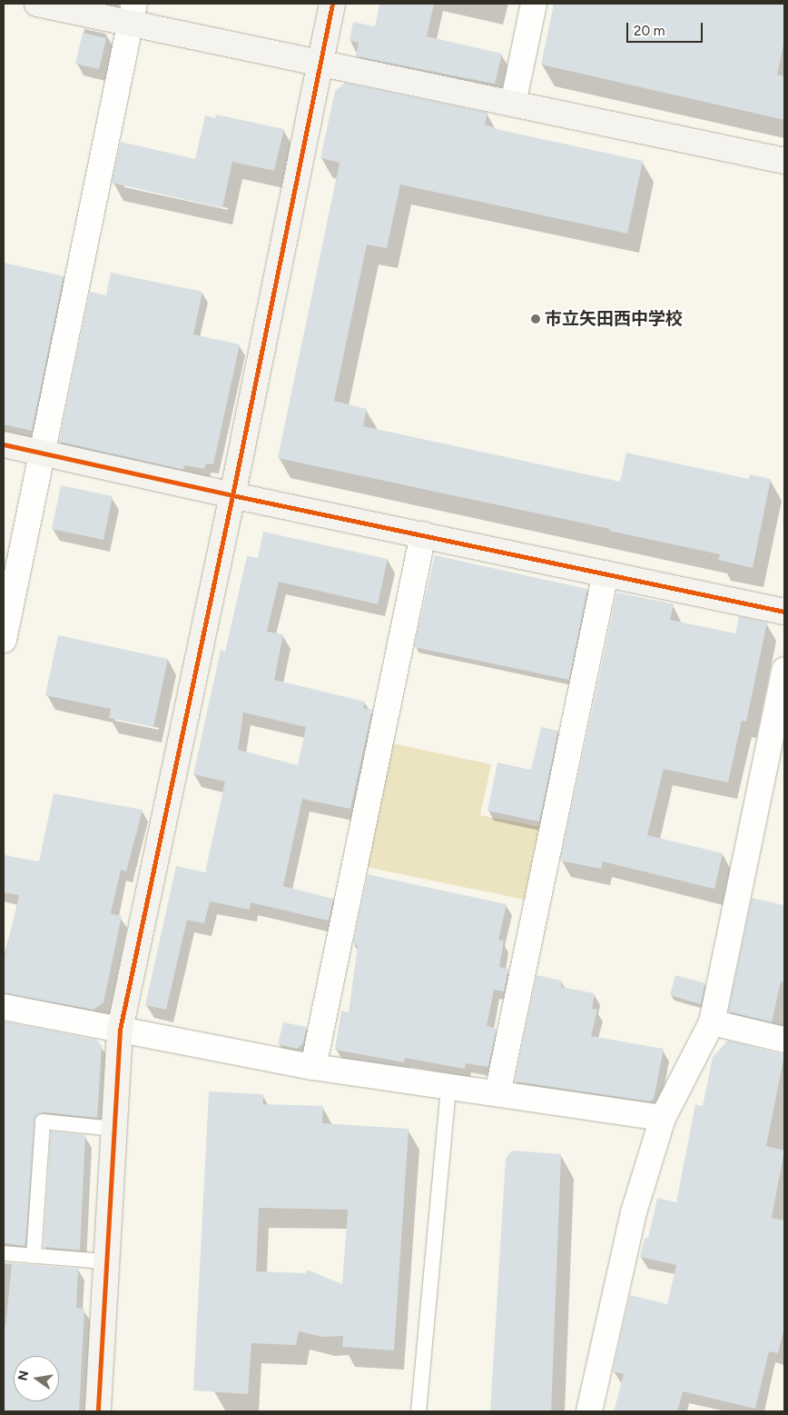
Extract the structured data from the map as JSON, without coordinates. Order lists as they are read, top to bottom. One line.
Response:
{"places":["市立矢田西中学校"],"scale_bar":"20 m","north":"left"}
